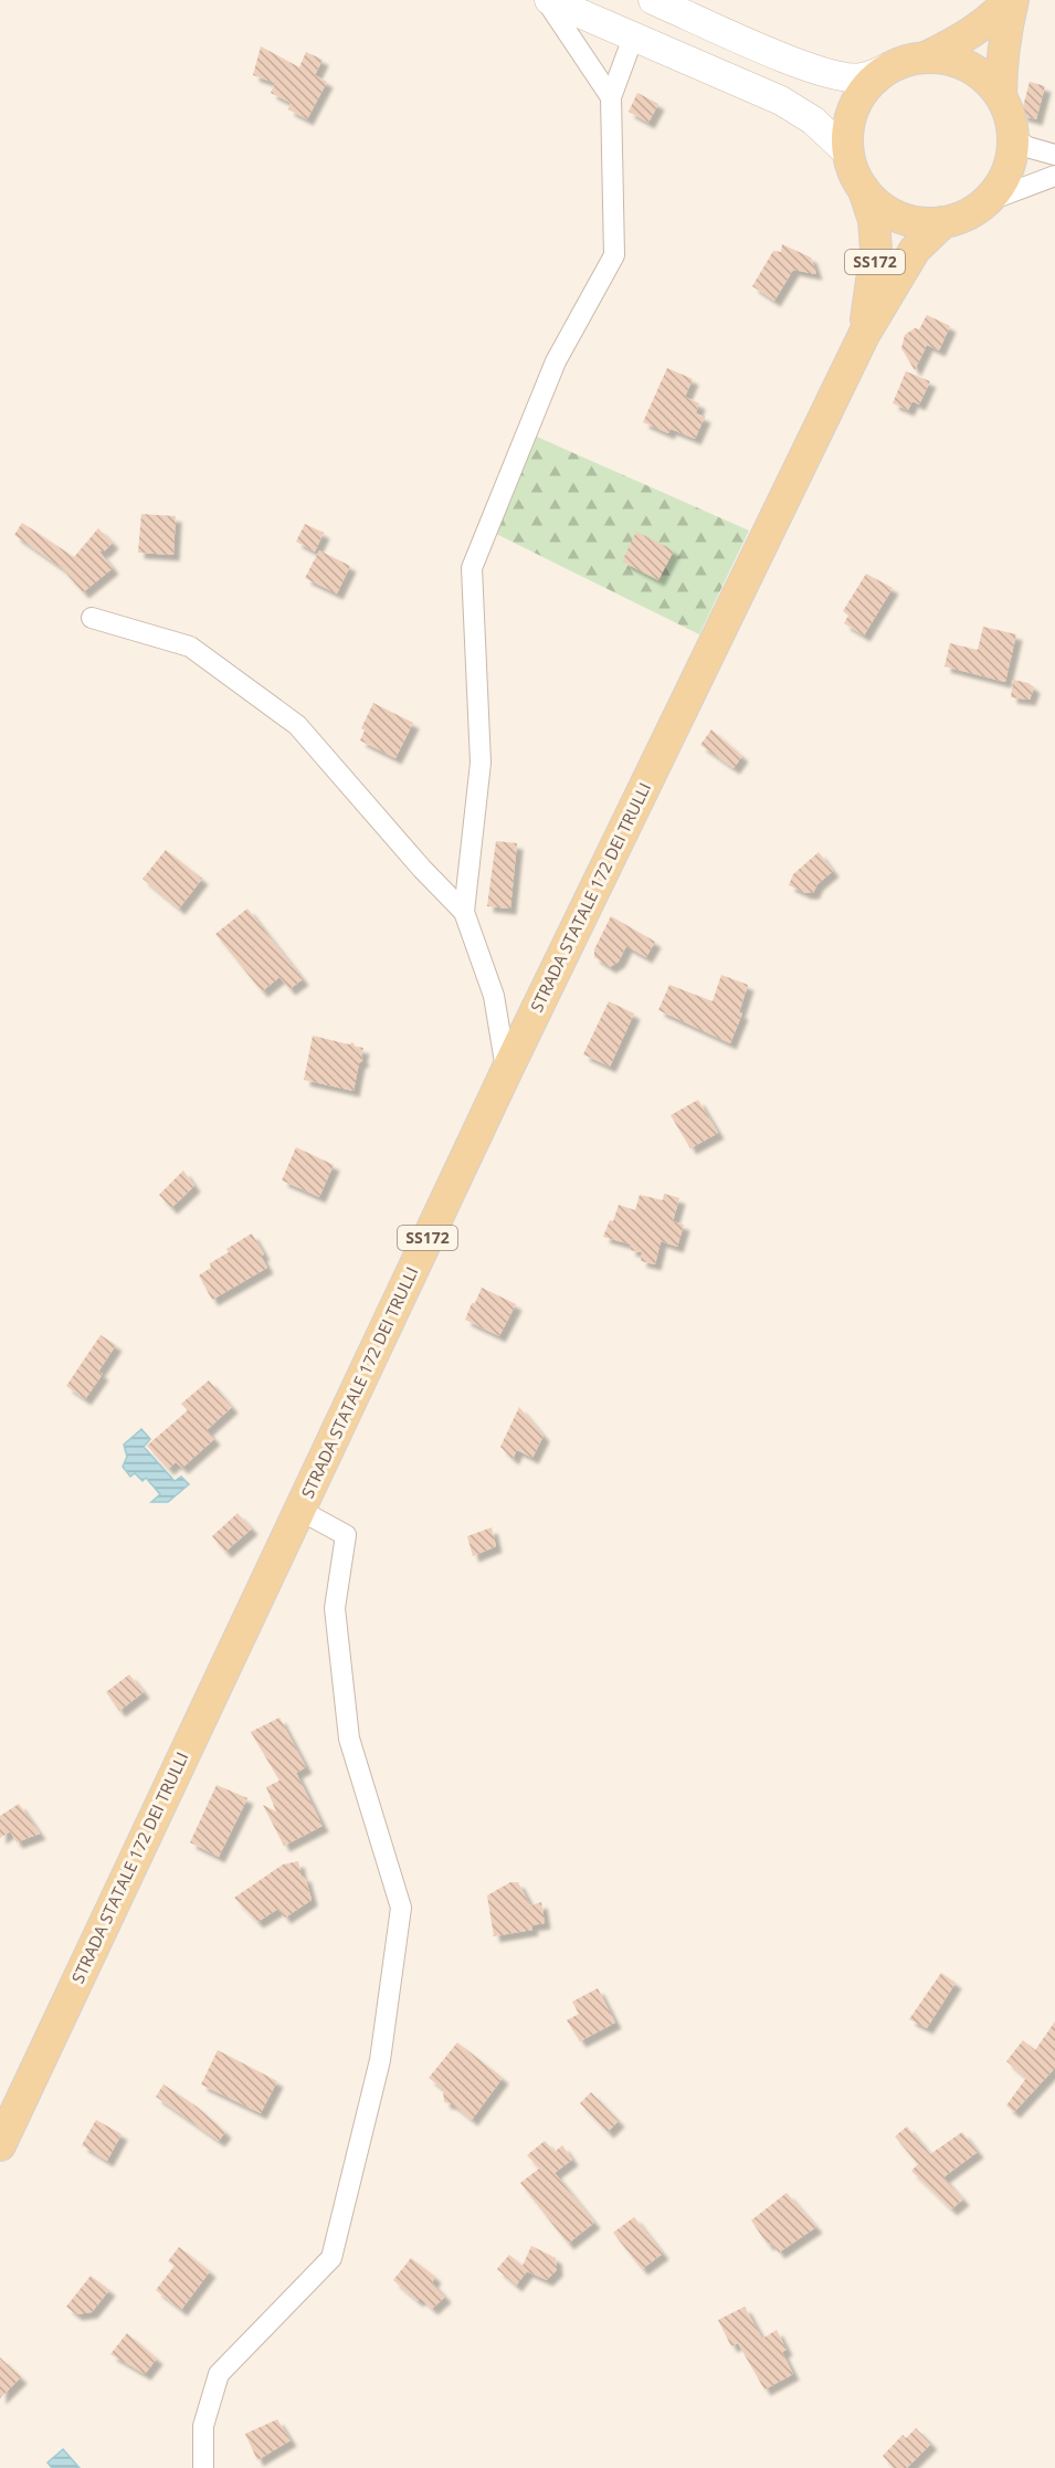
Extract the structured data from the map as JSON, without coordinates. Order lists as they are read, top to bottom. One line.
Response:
{"streets":{"main road":["SS172","STRADA STATALE 172 DEI TRULLI"]}}
